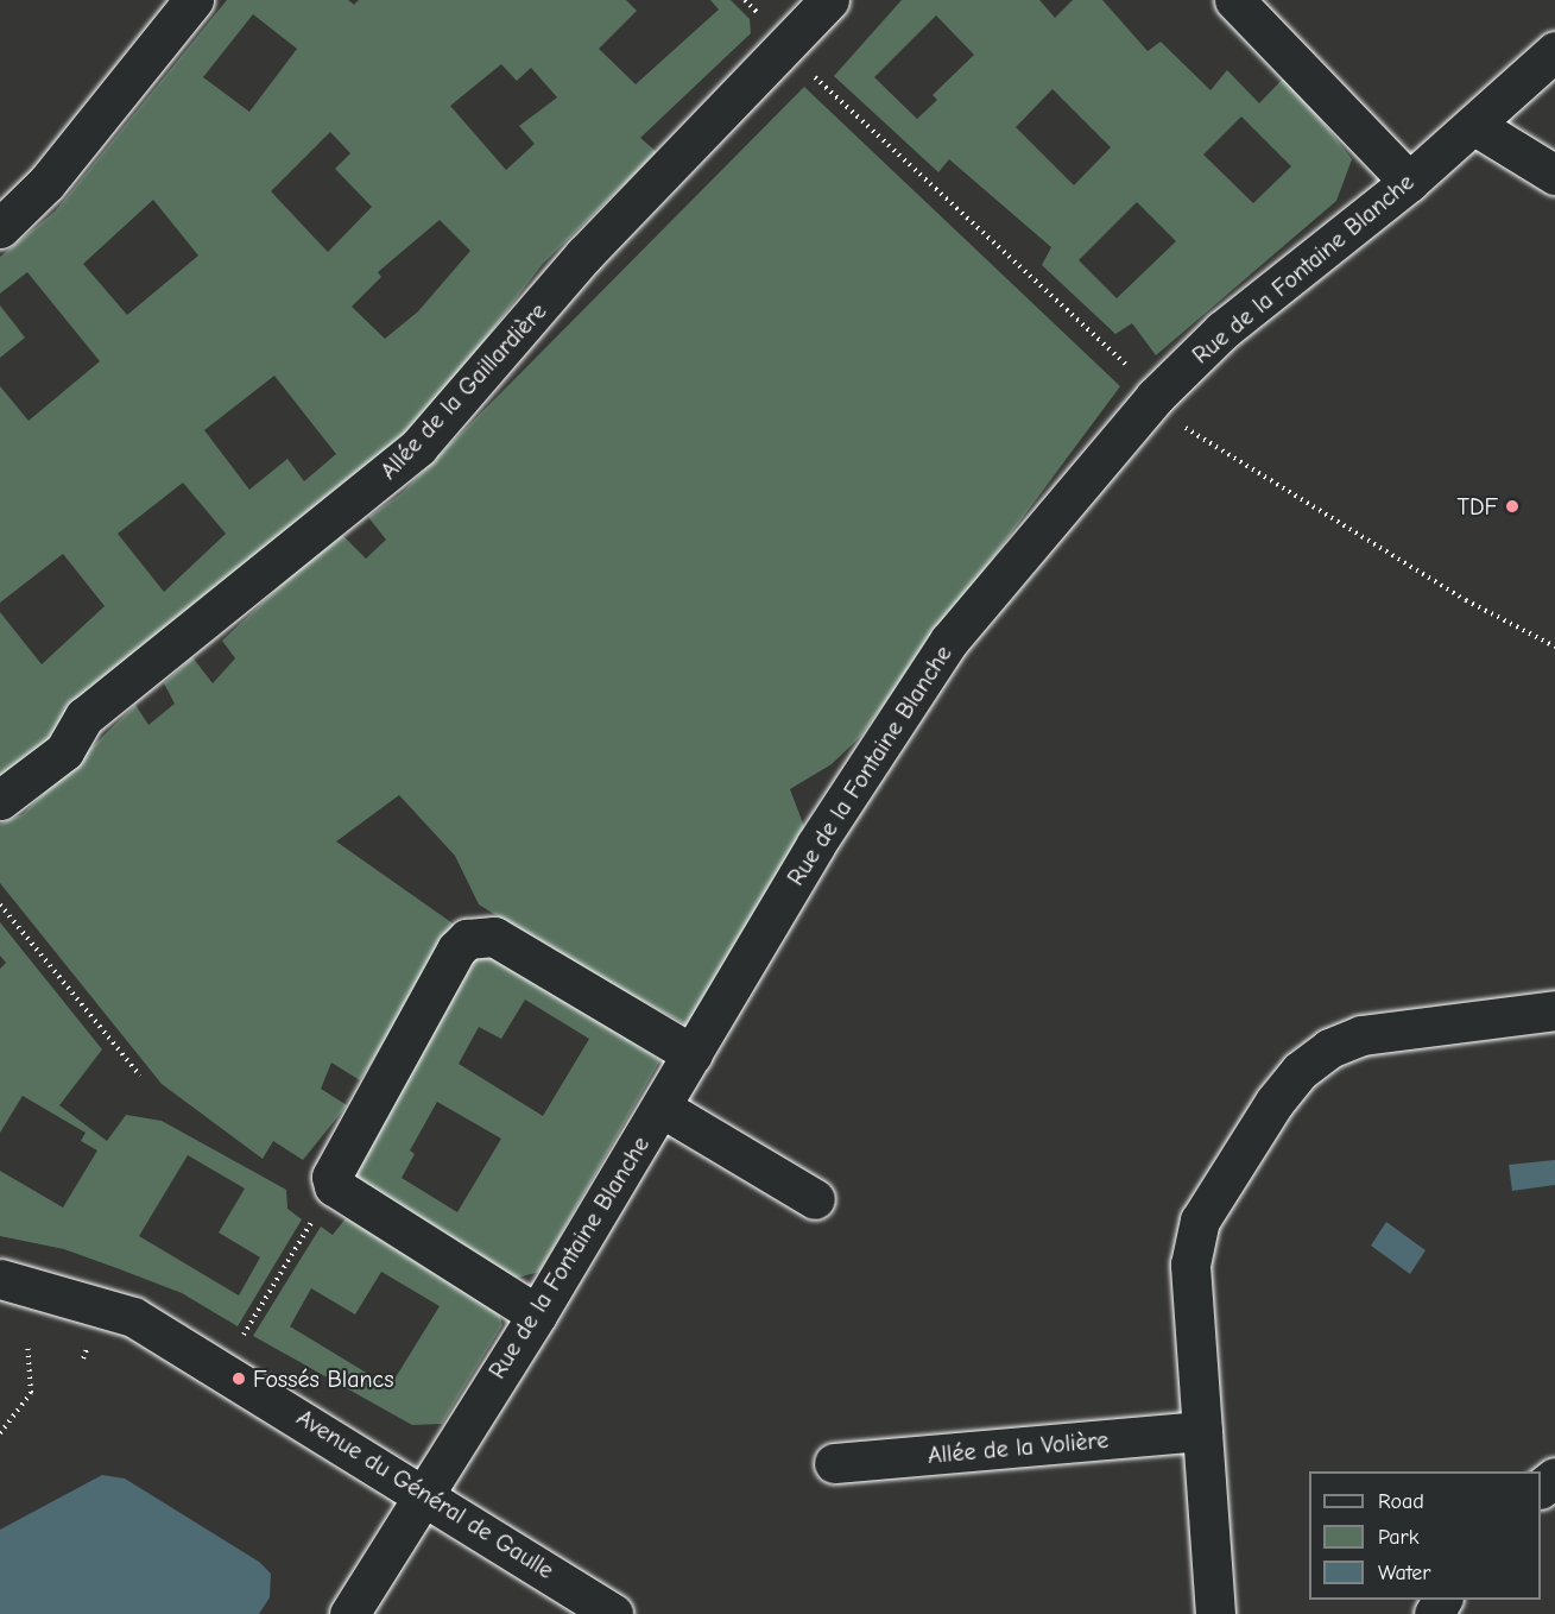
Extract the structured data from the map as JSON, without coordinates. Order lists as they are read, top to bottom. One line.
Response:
{"streets":{"street":["Rue de la Fontaine Blanche","Allée de la Gaillardière","Allée de la Volière","Avenue du Général de Gaulle"]},"crossings":[["Rue de la Fontaine Blanche","Avenue du Général de Gaulle"]],"places":["TDF","Fossés Blancs"],"legend":["Road","Park","Water"]}
